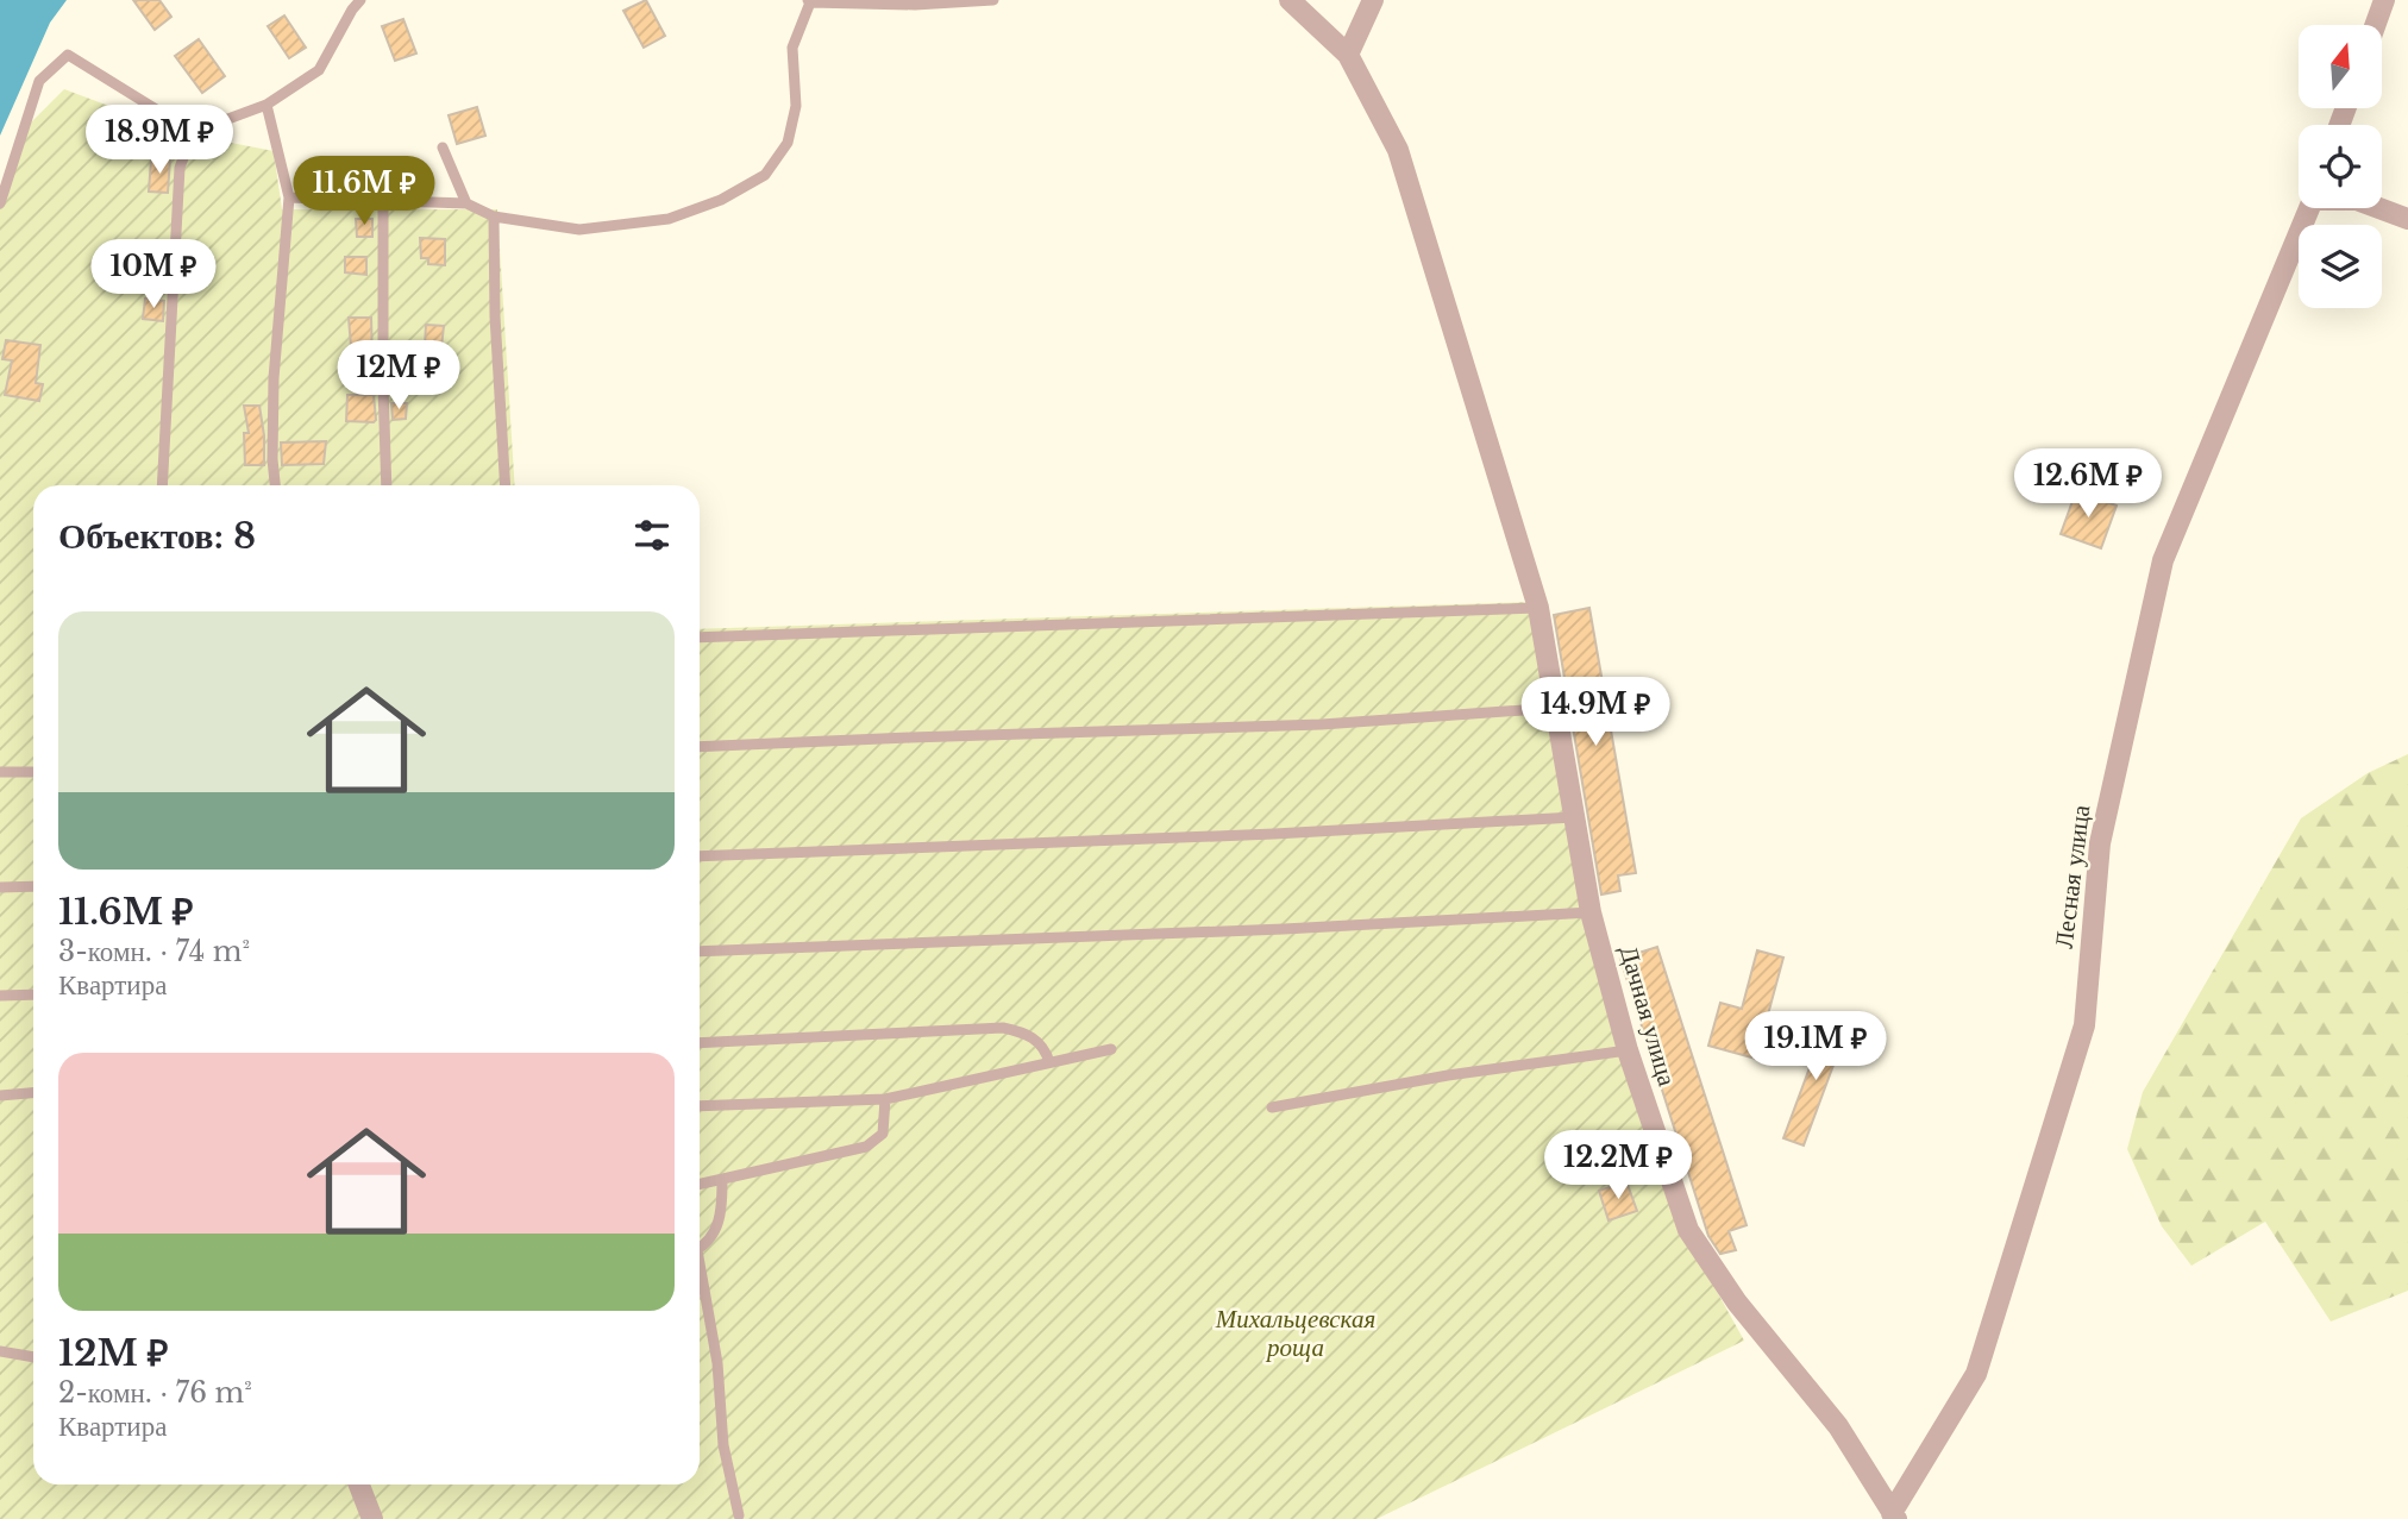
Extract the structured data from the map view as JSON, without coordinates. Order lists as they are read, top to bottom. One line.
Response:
{"streets":{"street":["Лесная улица","Дачная улица"]},"crossings":[["Лесная улица","Дачная улица"]],"parks":["Михальцевская роща"],"north":"top","page":{"price":["18.9M ₽","11.6M ₽","10M ₽","12M ₽","12.6M ₽","14.9M ₽","19.1M ₽","12.2M ₽"],"heading":"Объектов: 8","list":[{"name":"11.6M ₽","note":"3-комн. · 74 m² · Квартира"},{"name":"12M ₽","note":"2-комн. · 76 m² · Квартира"}]}}
